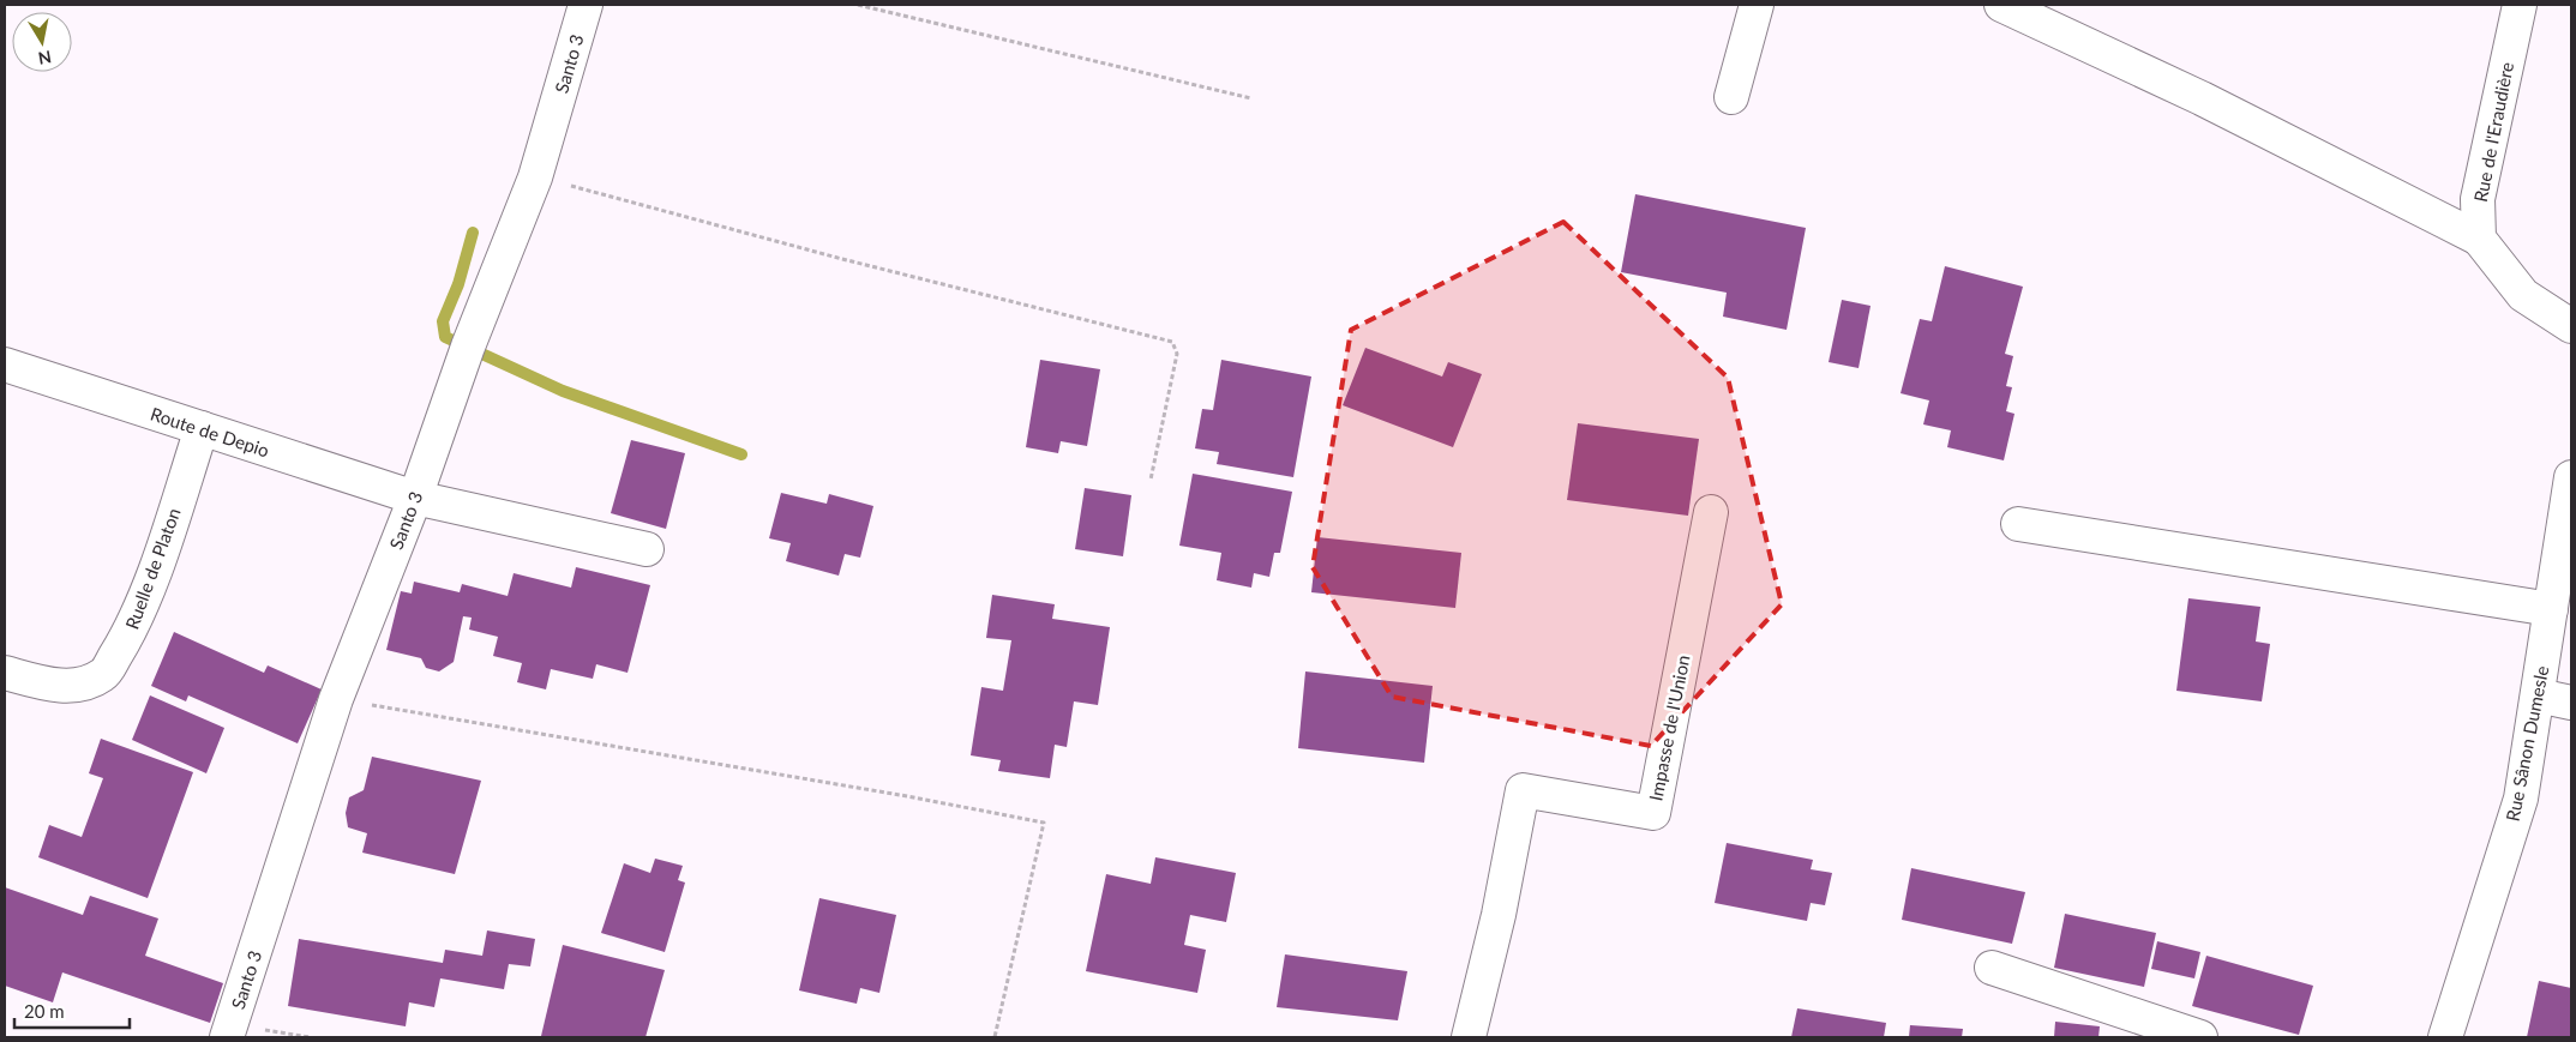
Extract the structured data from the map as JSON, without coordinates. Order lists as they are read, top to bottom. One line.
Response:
{"streets":{"street":["Santo 3","Rue de l'Eraudière","Route de Depio","Ruelle de Platon","Impasse de l'Union","Rue Sânon Dumesle"]},"crossings":[["Santo 3","Route de Depio"],["Route de Depio","Ruelle de Platon"]],"scale_bar":"20 m","north":"bottom"}
